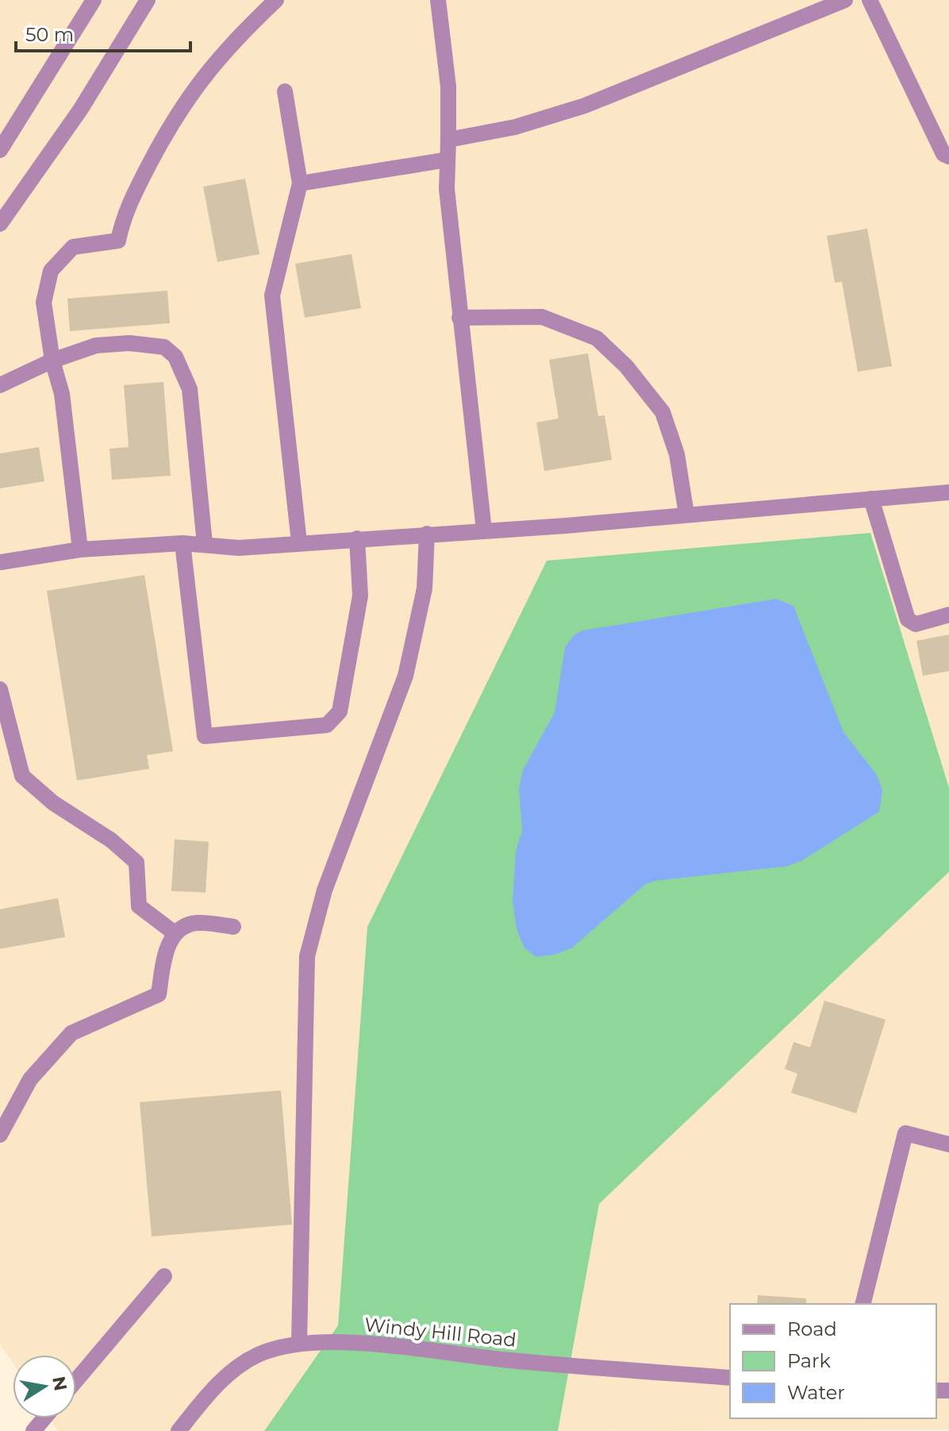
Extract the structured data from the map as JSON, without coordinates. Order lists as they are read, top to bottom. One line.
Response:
{"streets":{"street":["Windy Hill Road"]},"legend":["Road","Park","Water"],"scale_bar":"50 m","north":"right"}
